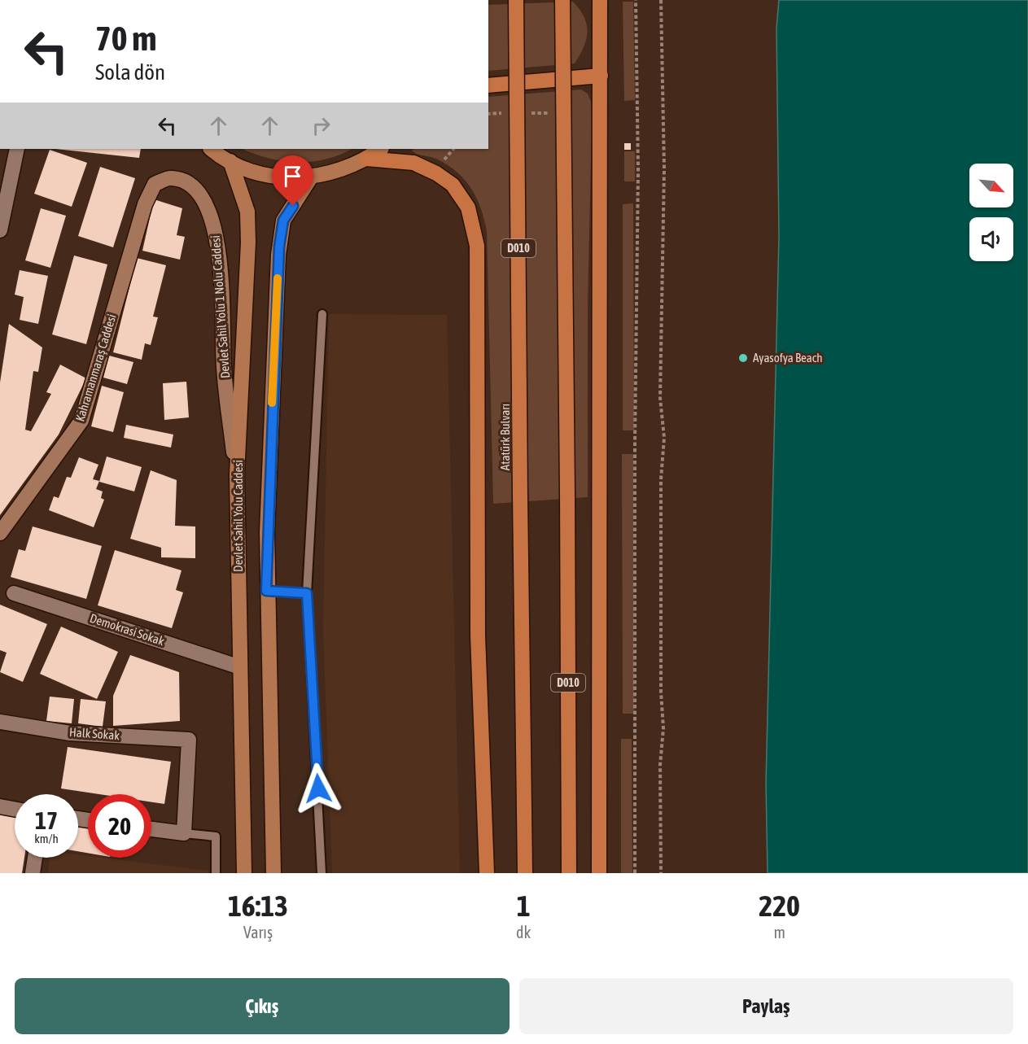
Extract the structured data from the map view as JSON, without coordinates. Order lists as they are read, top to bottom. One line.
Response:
{"streets":{"highway":["D010","Atatürk Bulvarı"],"main road":["Devlet Sahil Yolu Caddesi"],"street":["Devlet Sahil Yolu 1 Nolu Caddesi","Kahramanmaraş Caddesi","Demokrasi Sokak","Halk Sokak"]},"crossings":[["Devlet Sahil Yolu 1 Nolu Caddesi","Kahramanmaraş Caddesi"],["Devlet Sahil Yolu 1 Nolu Caddesi","Devlet Sahil Yolu Caddesi"],["Devlet Sahil Yolu Caddesi","Demokrasi Sokak"]],"places":["Ayasofya Beach"],"north":"bottom right","page":{"turn":["70 m","Sola dön"],"speed":"17 km/h","limit":"20","eta":["16:13","Varış","1","dk","220","m"],"buttons":["Çıkış","Paylaş"]}}
